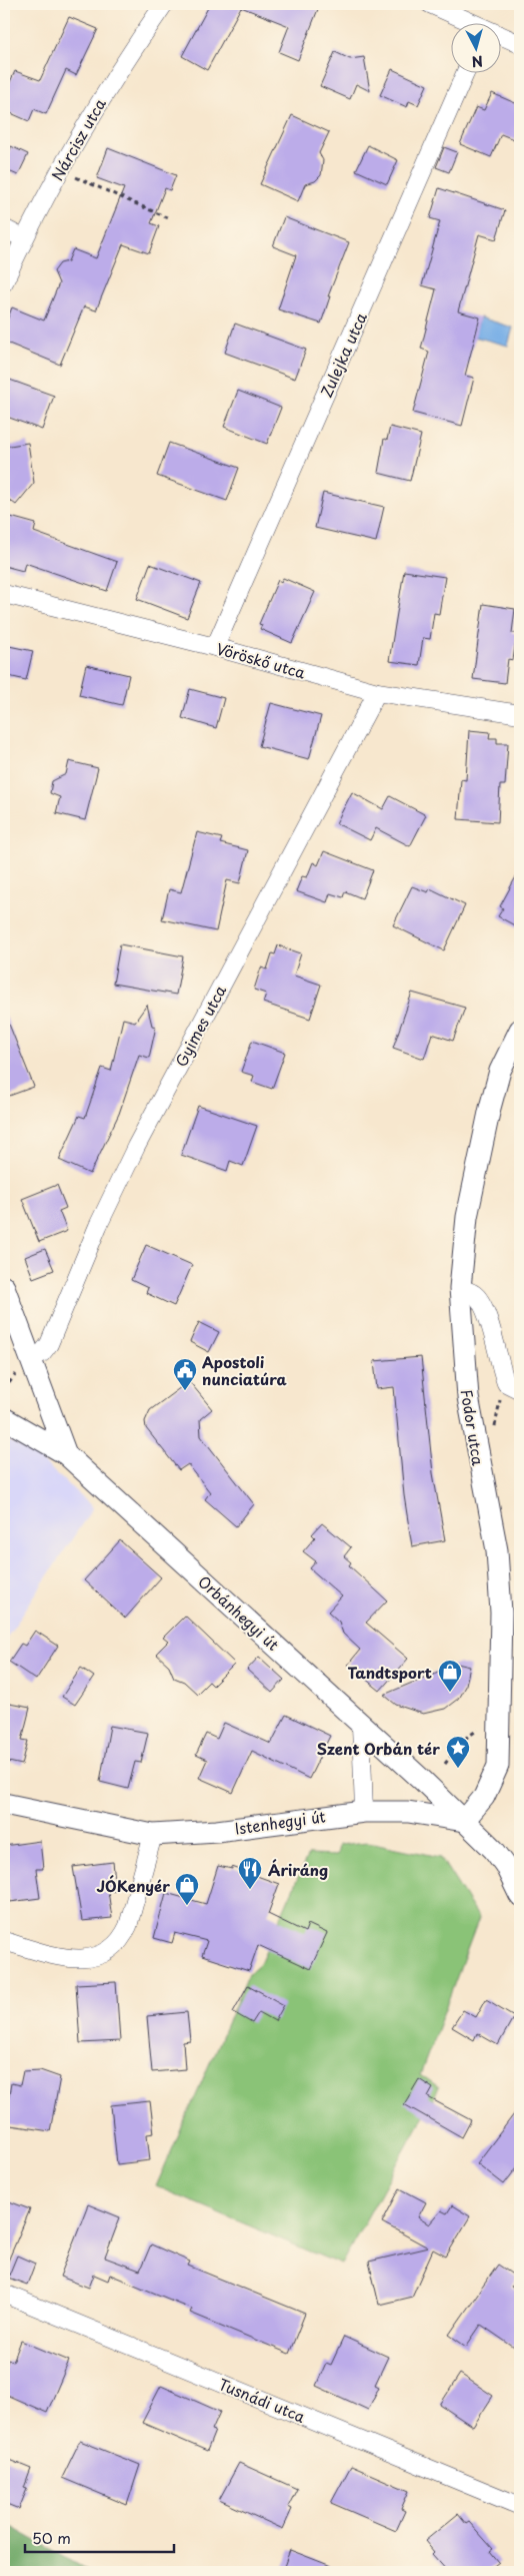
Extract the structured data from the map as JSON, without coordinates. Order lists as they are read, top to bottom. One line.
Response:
{"streets":{"street":["Nárcisz utca","Zulejka utca","Vöröskő utca","Gyimes utca","Fodor utca","Orbánhegyi út","Istenhegyi út","Tusnádi utca"]},"crossings":[["Zulejka utca","Vöröskő utca"],["Vöröskő utca","Gyimes utca"],["Fodor utca","Orbánhegyi út"],["Fodor utca","Istenhegyi út"],["Orbánhegyi út","Istenhegyi út"]],"places":{"public building":["Apostoli nunciatúra"],"shop":["Tandtsport","JÓKenyér"],"place":["Szent Orbán tér"],"restaurant":["Áriráng"]},"scale_bar":"50 m","north":"bottom"}
